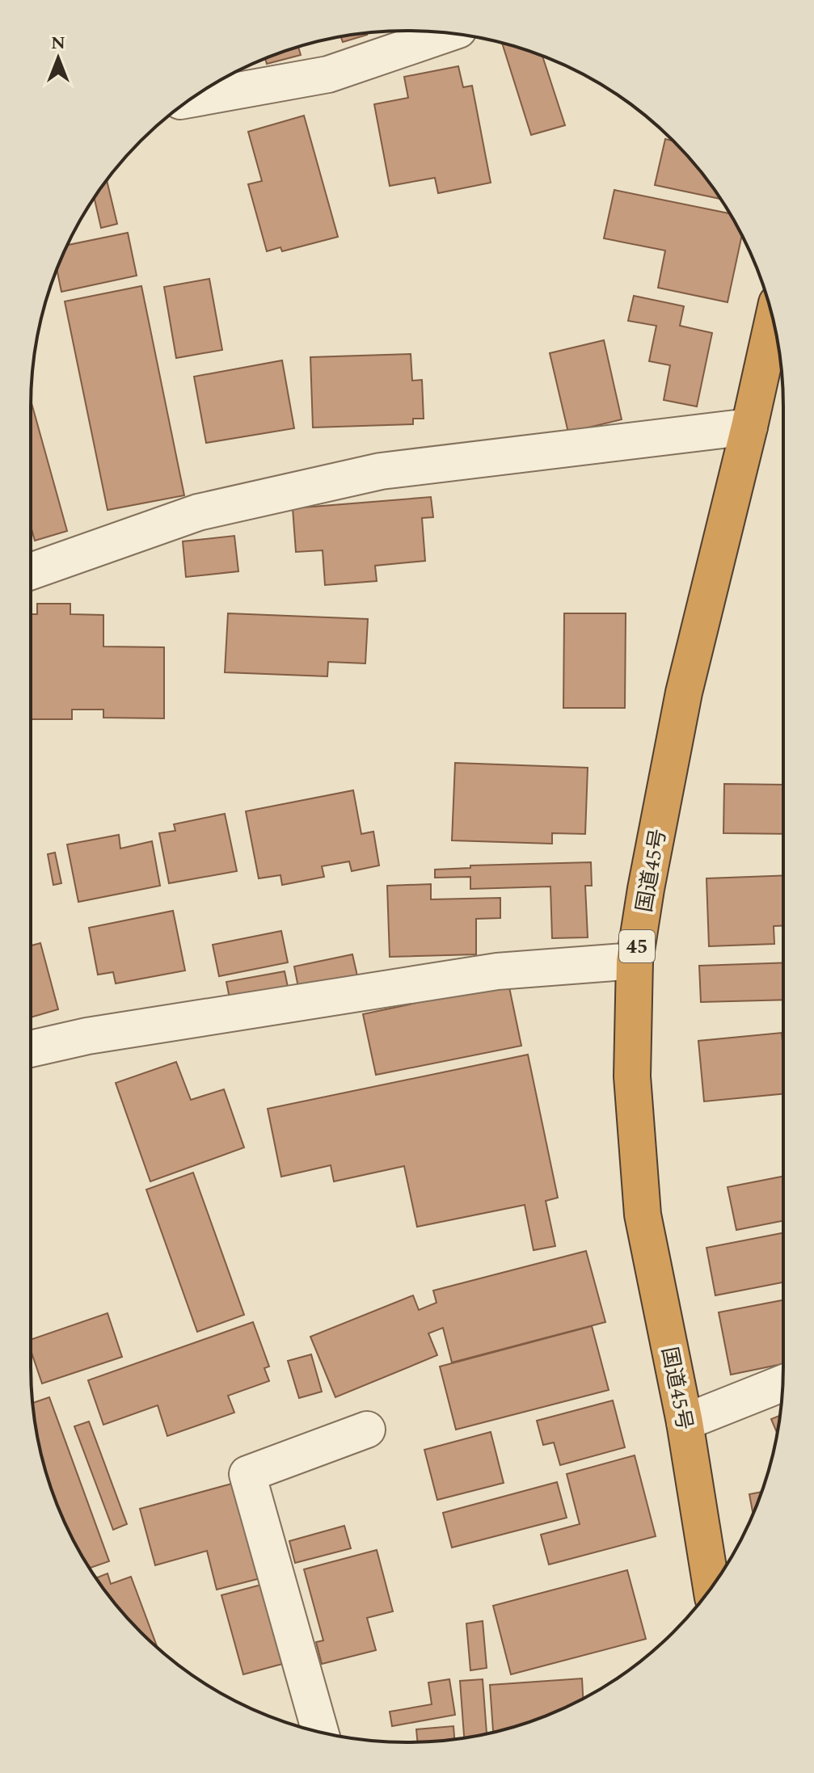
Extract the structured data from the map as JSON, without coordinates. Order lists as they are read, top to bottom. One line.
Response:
{"streets":{"highway":["国道45号","45"]},"north":"top"}
